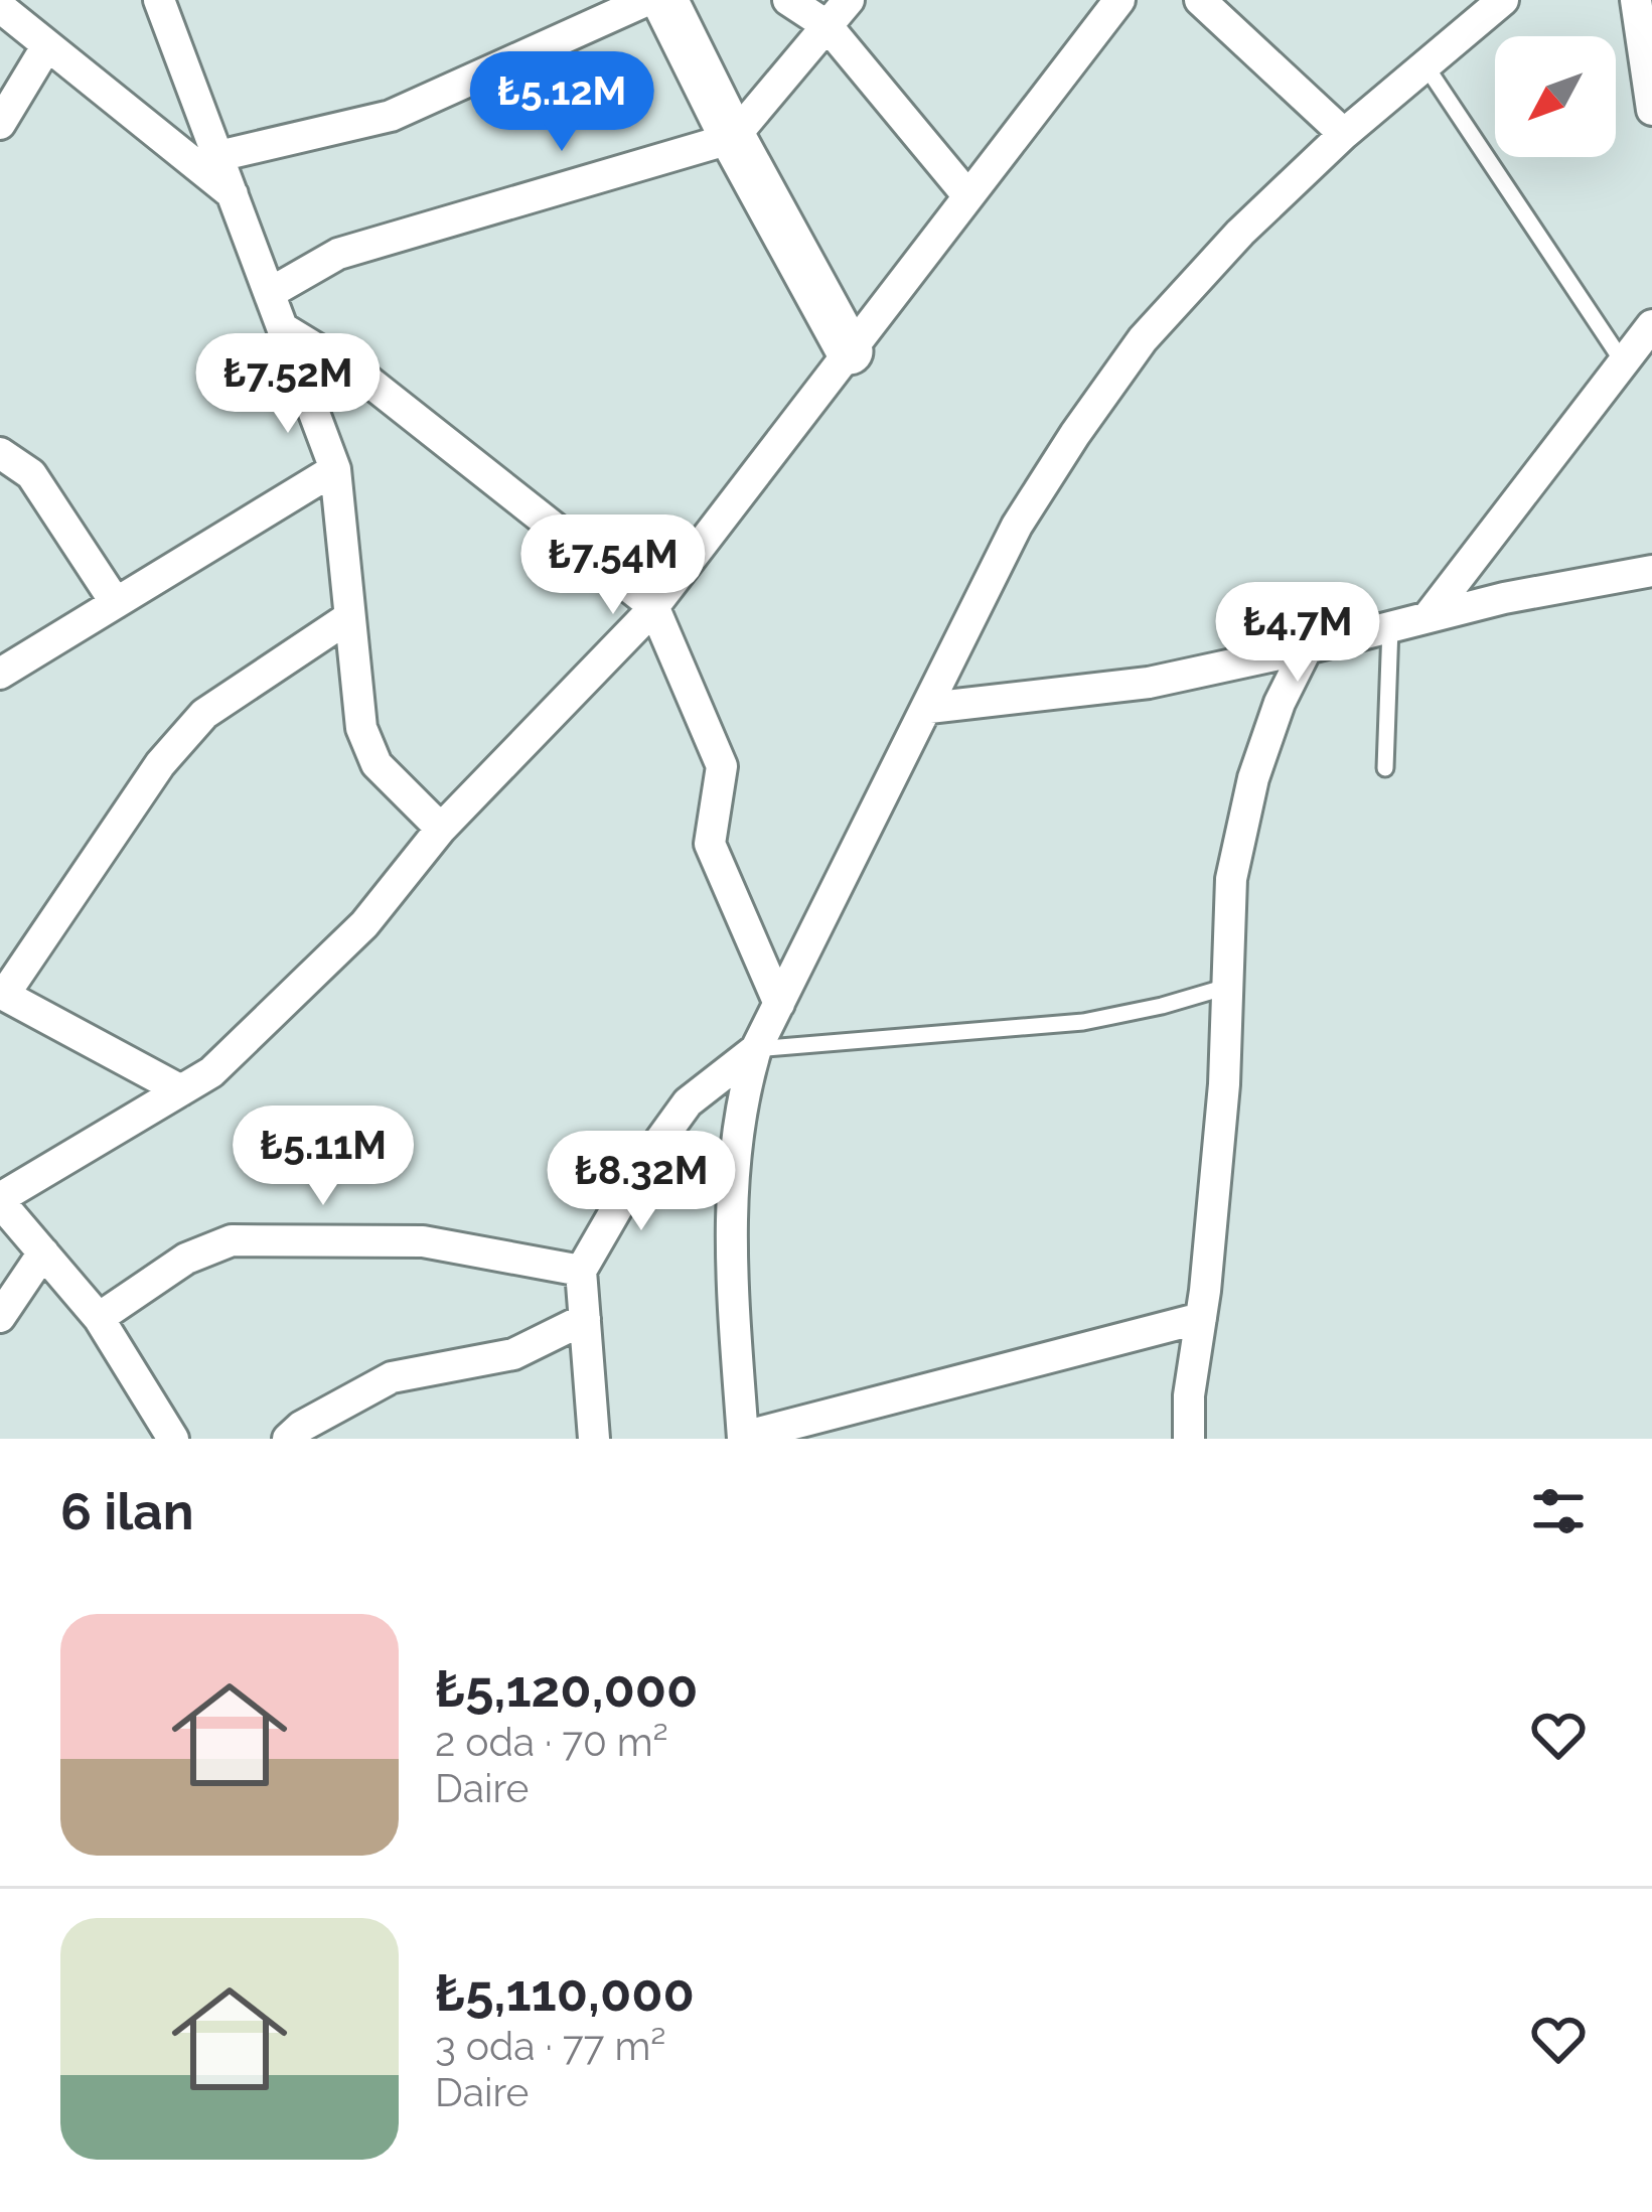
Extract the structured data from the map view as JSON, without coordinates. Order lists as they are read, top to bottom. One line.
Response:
{"north":"bottom left","page":{"price":["₺5.12M","₺7.52M","₺7.54M","₺4.7M","₺5.11M","₺8.32M"],"heading":"6 ilan","list":[{"name":"₺5,120,000","note":"2 oda · 70 m² · Daire"},{"name":"₺5,110,000","note":"3 oda · 77 m² · Daire"}]}}
